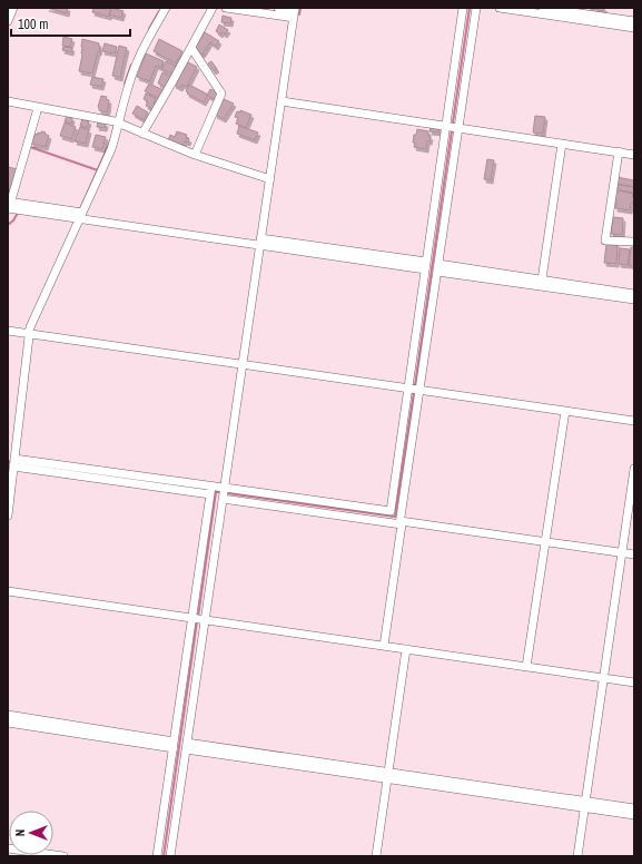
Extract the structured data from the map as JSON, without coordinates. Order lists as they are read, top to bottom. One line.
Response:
{"scale_bar":"100 m","north":"left"}
